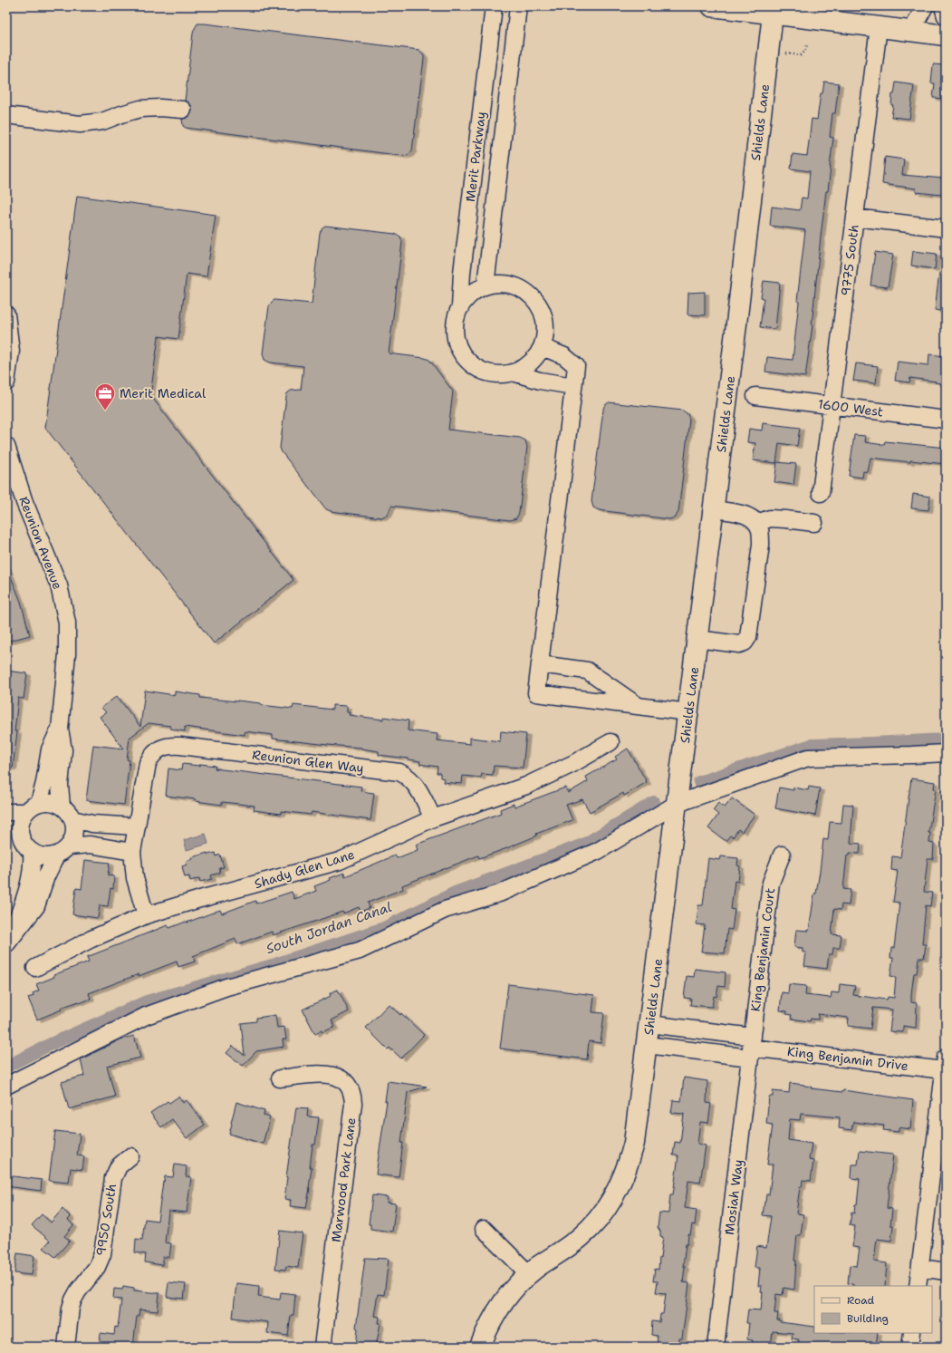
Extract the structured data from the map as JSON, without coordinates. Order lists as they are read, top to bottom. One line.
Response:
{"streets":{"main road":["Shields Lane"],"street":["Merit Parkway","9775 South","1600 West","Reunion Avenue","Reunion Glen Way","Shady Glen Lane","King Benjamin Court","King Benjamin Drive","Marwood Park Lane","Mosiah Way","9950 South"]},"crossings":[["Shields Lane","King Benjamin Drive"],["9775 South","1600 West"],["Reunion Glen Way","Shady Glen Lane"],["King Benjamin Court","King Benjamin Drive"],["King Benjamin Court","Mosiah Way"],["King Benjamin Drive","Mosiah Way"]],"water":["South Jordan Canal"],"places":{"office":["Merit Medical"]},"legend":["Road","Building"]}
